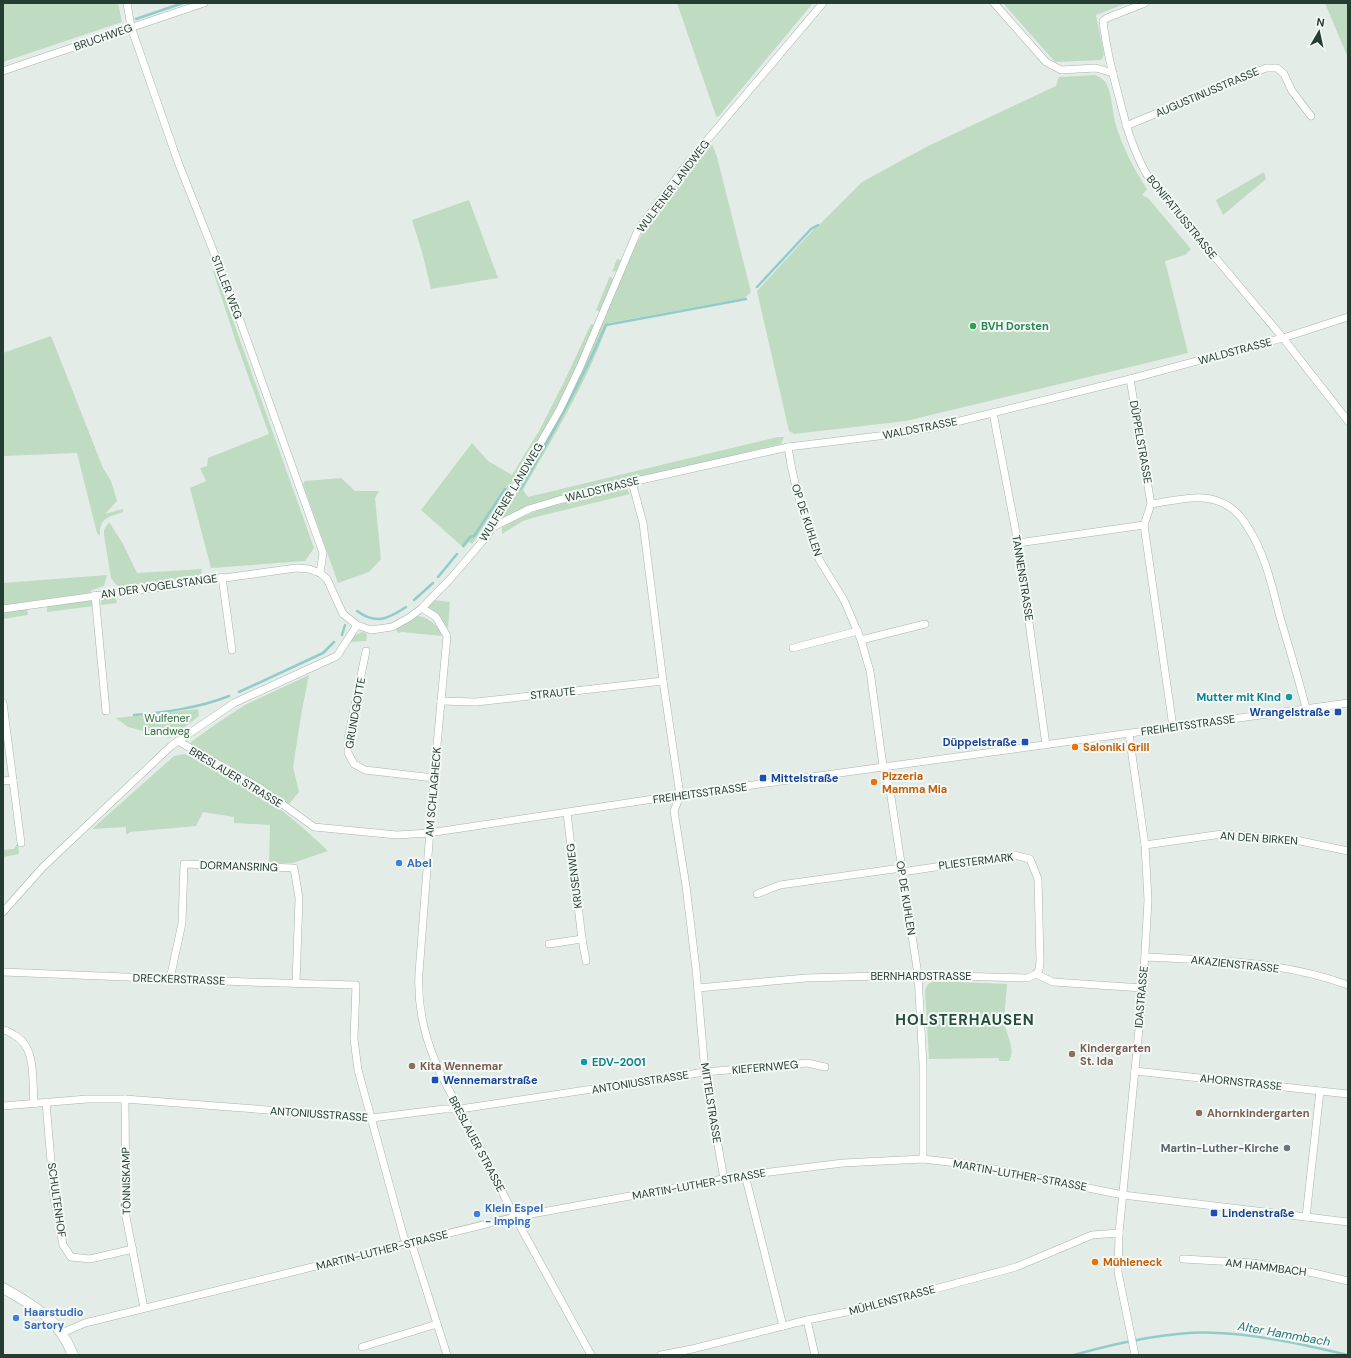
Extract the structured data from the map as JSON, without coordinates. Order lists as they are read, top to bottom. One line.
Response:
{"streets":{"street":["BRUCHWEG","AUGUSTINUSSTRASSE","WULFENER LANDWEG","BONIFATIUSSTRASSE","STILLER WEG","WALDSTRASSE","DÜPPELSTRASSE","OP DE KUHLEN","TANNENSTRASSE","AN DER VOGELSTANGE","STRAUTE","GRUNDGOTTE","FREIHEITSSTRASSE","BRESLAUER STRASSE","AM SCHLAGHECK","AN DEN BIRKEN","PLIESTERMARK","DORMANSRING","KRUSENWEG","AKAZIENSTRASSE","BERNHARDSTRASSE","DRECKERSTRASSE","IDASTRASSE","KIEFERNWEG","ANTONIUSSTRASSE","AHORNSTRASSE","MITTELSTRASSE","MARTIN-LUTHER-STRASSE","TÖNNISKAMP","SCHULTENHOF","AM HAMMBACH","MÜHLENSTRASSE"]},"crossings":[["BRUCHWEG","STILLER WEG"],["AUGUSTINUSSTRASSE","BONIFATIUSSTRASSE"],["WULFENER LANDWEG","WALDSTRASSE"],["WULFENER LANDWEG","AM SCHLAGHECK"],["BONIFATIUSSTRASSE","WALDSTRASSE"],["STILLER WEG","AN DER VOGELSTANGE"],["WALDSTRASSE","DÜPPELSTRASSE"],["WALDSTRASSE","OP DE KUHLEN"],["WALDSTRASSE","TANNENSTRASSE"],["WALDSTRASSE","MITTELSTRASSE"],["OP DE KUHLEN","FREIHEITSSTRASSE"],["OP DE KUHLEN","PLIESTERMARK"],["OP DE KUHLEN","BERNHARDSTRASSE"],["OP DE KUHLEN","MARTIN-LUTHER-STRASSE"],["TANNENSTRASSE","FREIHEITSSTRASSE"],["STRAUTE","AM SCHLAGHECK"],["STRAUTE","MITTELSTRASSE"],["GRUNDGOTTE","AM SCHLAGHECK"],["FREIHEITSSTRASSE","BRESLAUER STRASSE"],["FREIHEITSSTRASSE","AM SCHLAGHECK"],["FREIHEITSSTRASSE","KRUSENWEG"],["FREIHEITSSTRASSE","IDASTRASSE"],["FREIHEITSSTRASSE","MITTELSTRASSE"],["BRESLAUER STRASSE","AM SCHLAGHECK"],["BRESLAUER STRASSE","ANTONIUSSTRASSE"],["BRESLAUER STRASSE","MARTIN-LUTHER-STRASSE"],["AN DEN BIRKEN","IDASTRASSE"],["PLIESTERMARK","BERNHARDSTRASSE"],["DORMANSRING","DRECKERSTRASSE"],["AKAZIENSTRASSE","IDASTRASSE"],["BERNHARDSTRASSE","MITTELSTRASSE"],["DRECKERSTRASSE","ANTONIUSSTRASSE"],["IDASTRASSE","AHORNSTRASSE"],["IDASTRASSE","MARTIN-LUTHER-STRASSE"],["IDASTRASSE","MÜHLENSTRASSE"],["KIEFERNWEG","ANTONIUSSTRASSE"],["KIEFERNWEG","MITTELSTRASSE"],["ANTONIUSSTRASSE","MITTELSTRASSE"],["ANTONIUSSTRASSE","TÖNNISKAMP"],["ANTONIUSSTRASSE","SCHULTENHOF"],["MITTELSTRASSE","MARTIN-LUTHER-STRASSE"],["MARTIN-LUTHER-STRASSE","TÖNNISKAMP"],["TÖNNISKAMP","SCHULTENHOF"]],"districts":["HOLSTERHAUSEN"],"water":["Alter Hammbach"],"parks":["Wulfener Landweg"],"places":{"other":["BVH Dorsten","Mutter mit Kind","Saloniki Grill","Pizzeria Mamma Mia","Abel","Kindergarten St. Ida","EDV-2001","Kita Wennemar","Ahornkindergarten","Martin-Luther-Kirche","Klein Espel - Imping","Mühleneck","Haarstudio Sartory"],"transit":["Wrangelstraße","Düppelstraße","Mittelstraße","Wennemarstraße","Lindenstraße"]},"north":"top"}
